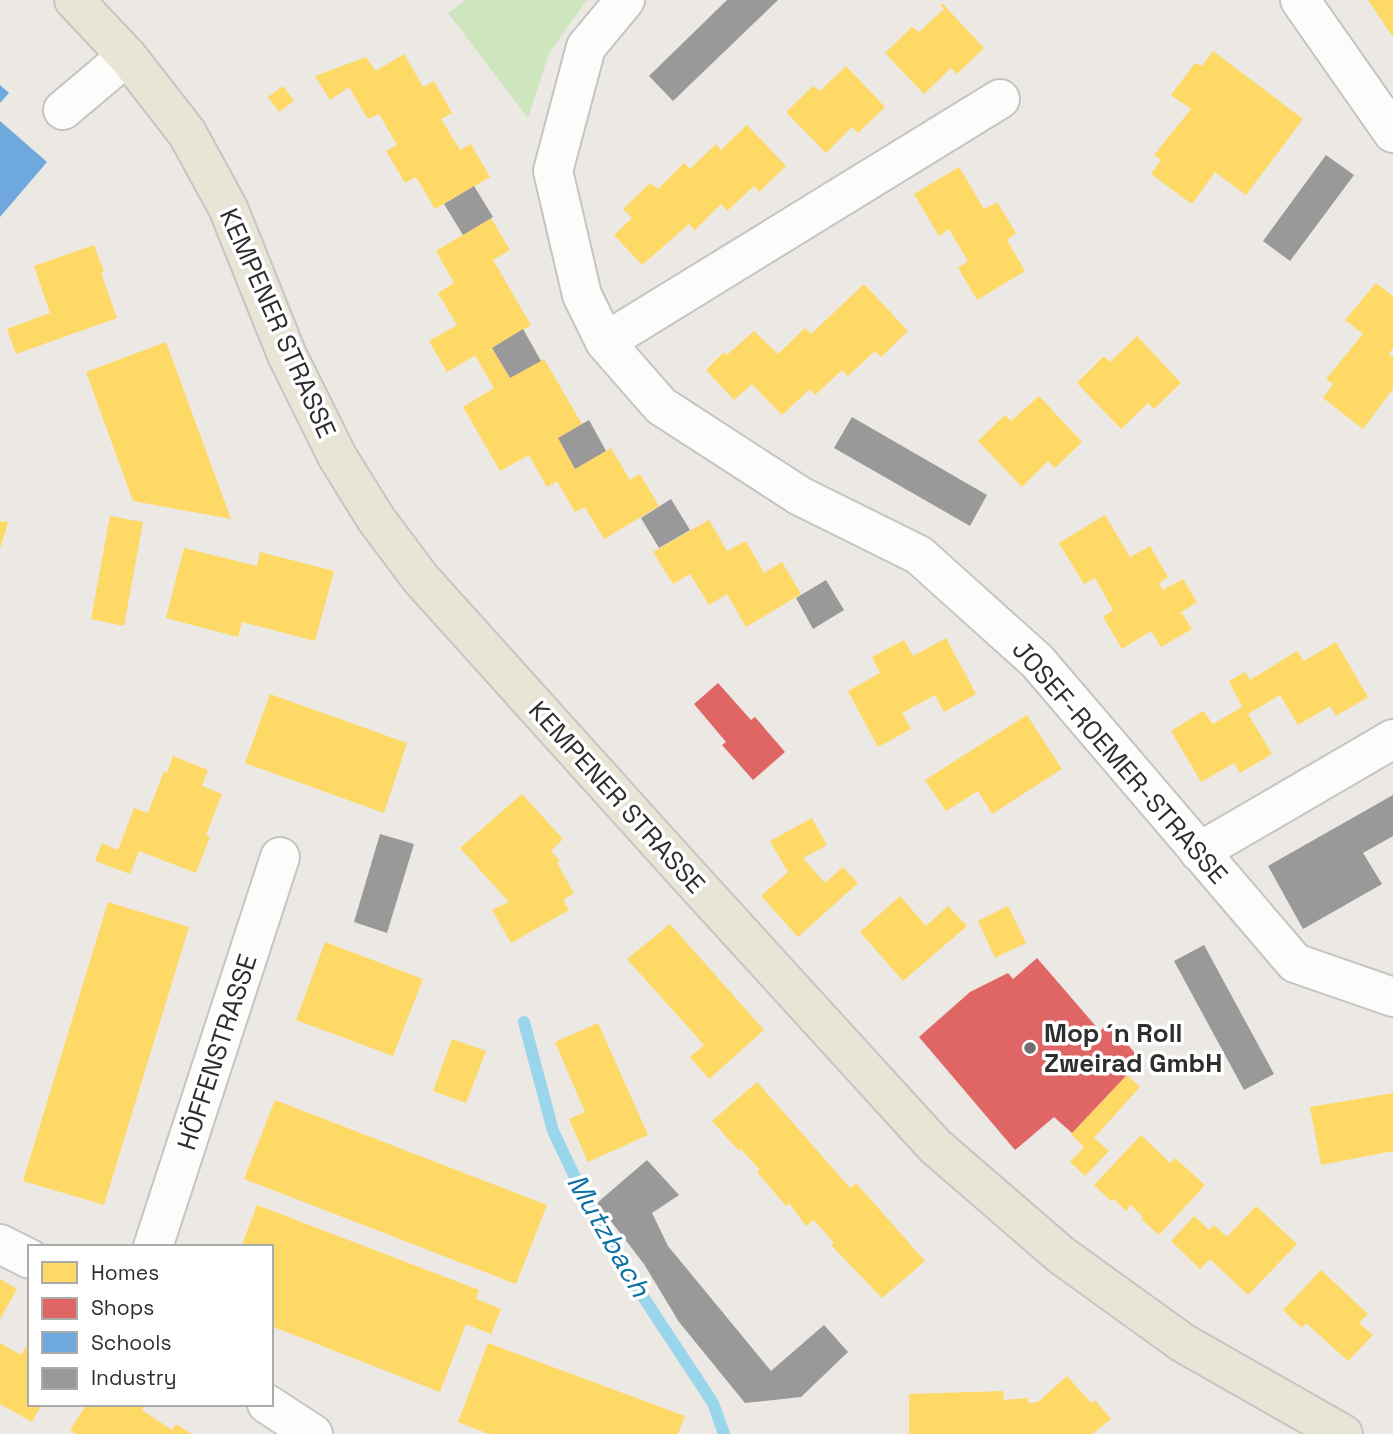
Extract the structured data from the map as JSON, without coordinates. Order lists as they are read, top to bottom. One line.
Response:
{"streets":{"main road":["KEMPENER STRASSE"],"street":["JOSEF-ROEMER-STRASSE","HÖFFENSTRASSE"]},"water":["Mutzbach"],"places":["Mop ´n Roll Zweirad GmbH"],"legend":["Homes","Shops","Schools","Industry"]}
